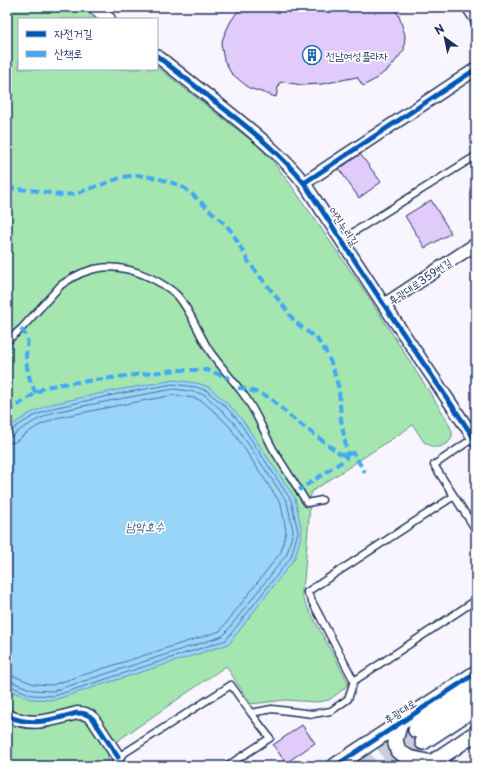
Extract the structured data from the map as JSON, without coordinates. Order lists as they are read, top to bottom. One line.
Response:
{"streets":{"street":["어진누리길","후광대로359번길","후광대로"]},"crossings":[["어진누리길","후광대로359번길"]],"water":["남악호수"],"places":{"building":["전남여성플라자"]},"legend":["자전거길","산책로"],"north":"top left"}
